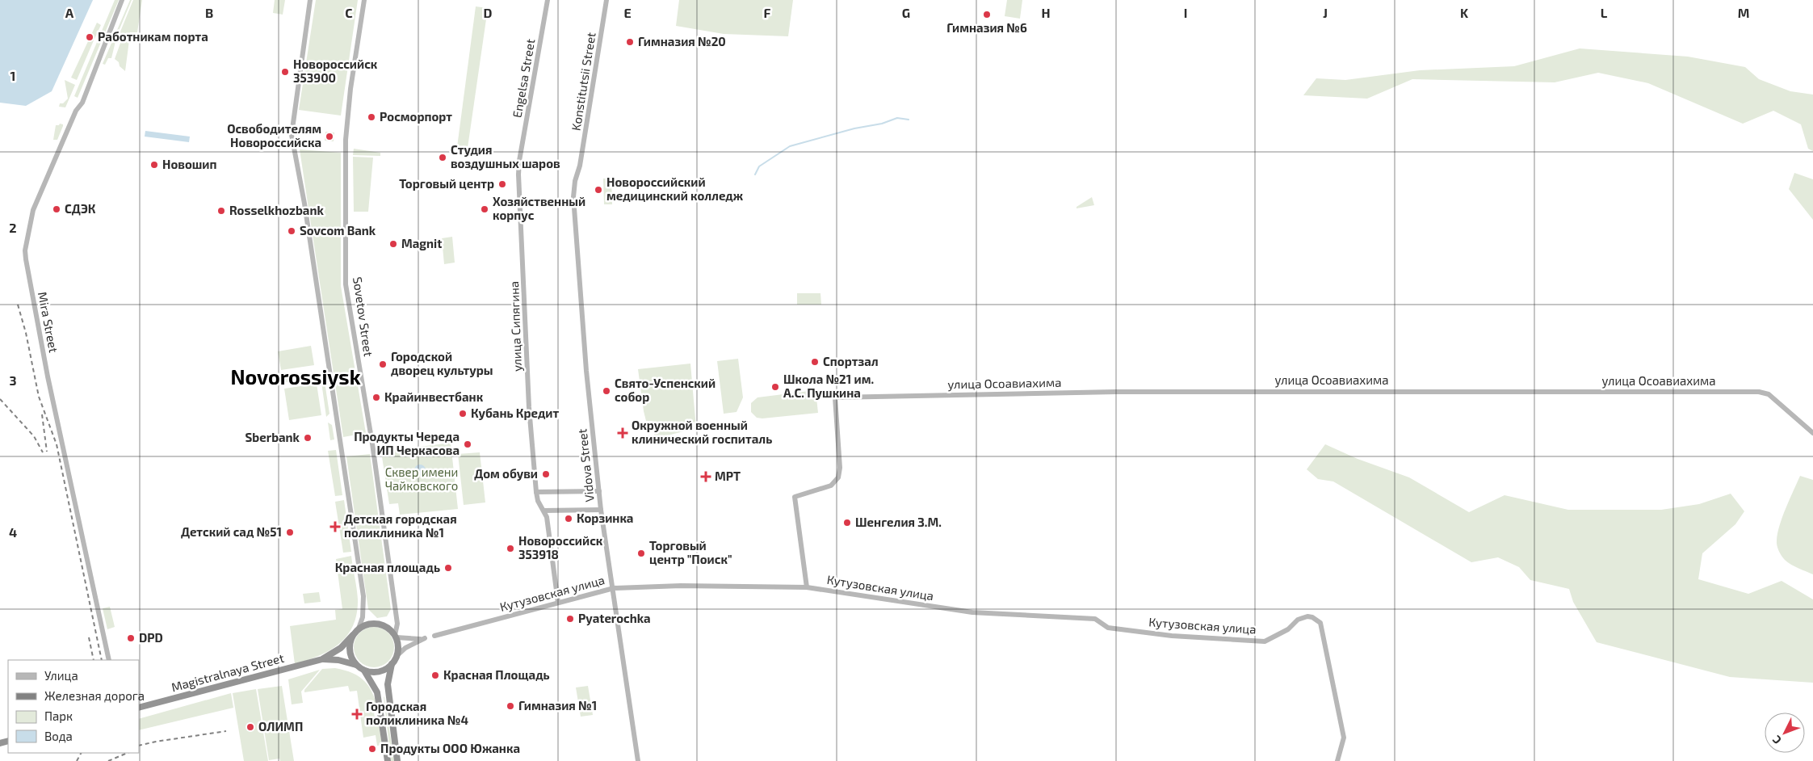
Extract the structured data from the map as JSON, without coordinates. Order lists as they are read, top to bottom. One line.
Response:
{"streets":{"highway":["Magistralnaya Street"],"street":["Engelsa Street","Konstitutsii Street","Sovetov Street","Mira Street","улица Сипягина","улица Осоавиахима","Vidova Street","Кутузовская улица"]},"crossings":[["Engelsa Street","улица Сипягина"],["Konstitutsii Street","Vidova Street"],["Sovetov Street","Magistralnaya Street"],["улица Осоавиахима","Кутузовская улица"],["Vidova Street","Кутузовская улица"]],"districts":["Novorossiysk"],"parks":["Сквер имени Чайковского"],"places":{"other":["Гимназия №6","Работникам порта","Гимназия №20","Новороссийск 353900","Росморпорт","Освободителям Новороссийска","Студия воздушных шаров","Новошип","Торговый центр","Новороссийский медицинский колледж","СДЭК","Хозяйственный корпус","Rosselkhozbank","Sovcom Bank","Magnit","Спортзал","Городской дворец культуры","Школа №21 им. А.С. Пушкина","Свято-Успенский собор","Крайинвестбанк","Кубань Кредит","Sberbank","Продукты Череда ИП Черкасова","Дом обуви","Корзинка","Шенгелия З.М.","Детский сад №51","Новороссийск 353918","Торговый центр \"Поиск\"","Красная площадь","Pyaterochka","DPD","Красная Площадь","Гимназия №1","ОЛИМП","Продукты ООО Южанка"],"health":["Окружной военный клинический госпиталь","МРТ","Детская городская поликлиника №1","Городская поликлиника №4"]},"legend":["Улица","Железная дорога","Парк","Вода"],"north":"bottom left","grid":{"columns":["A","B","C","D","E","F","G","H","I","J","K","L","M"],"rows":["1","2","3","4"]}}
